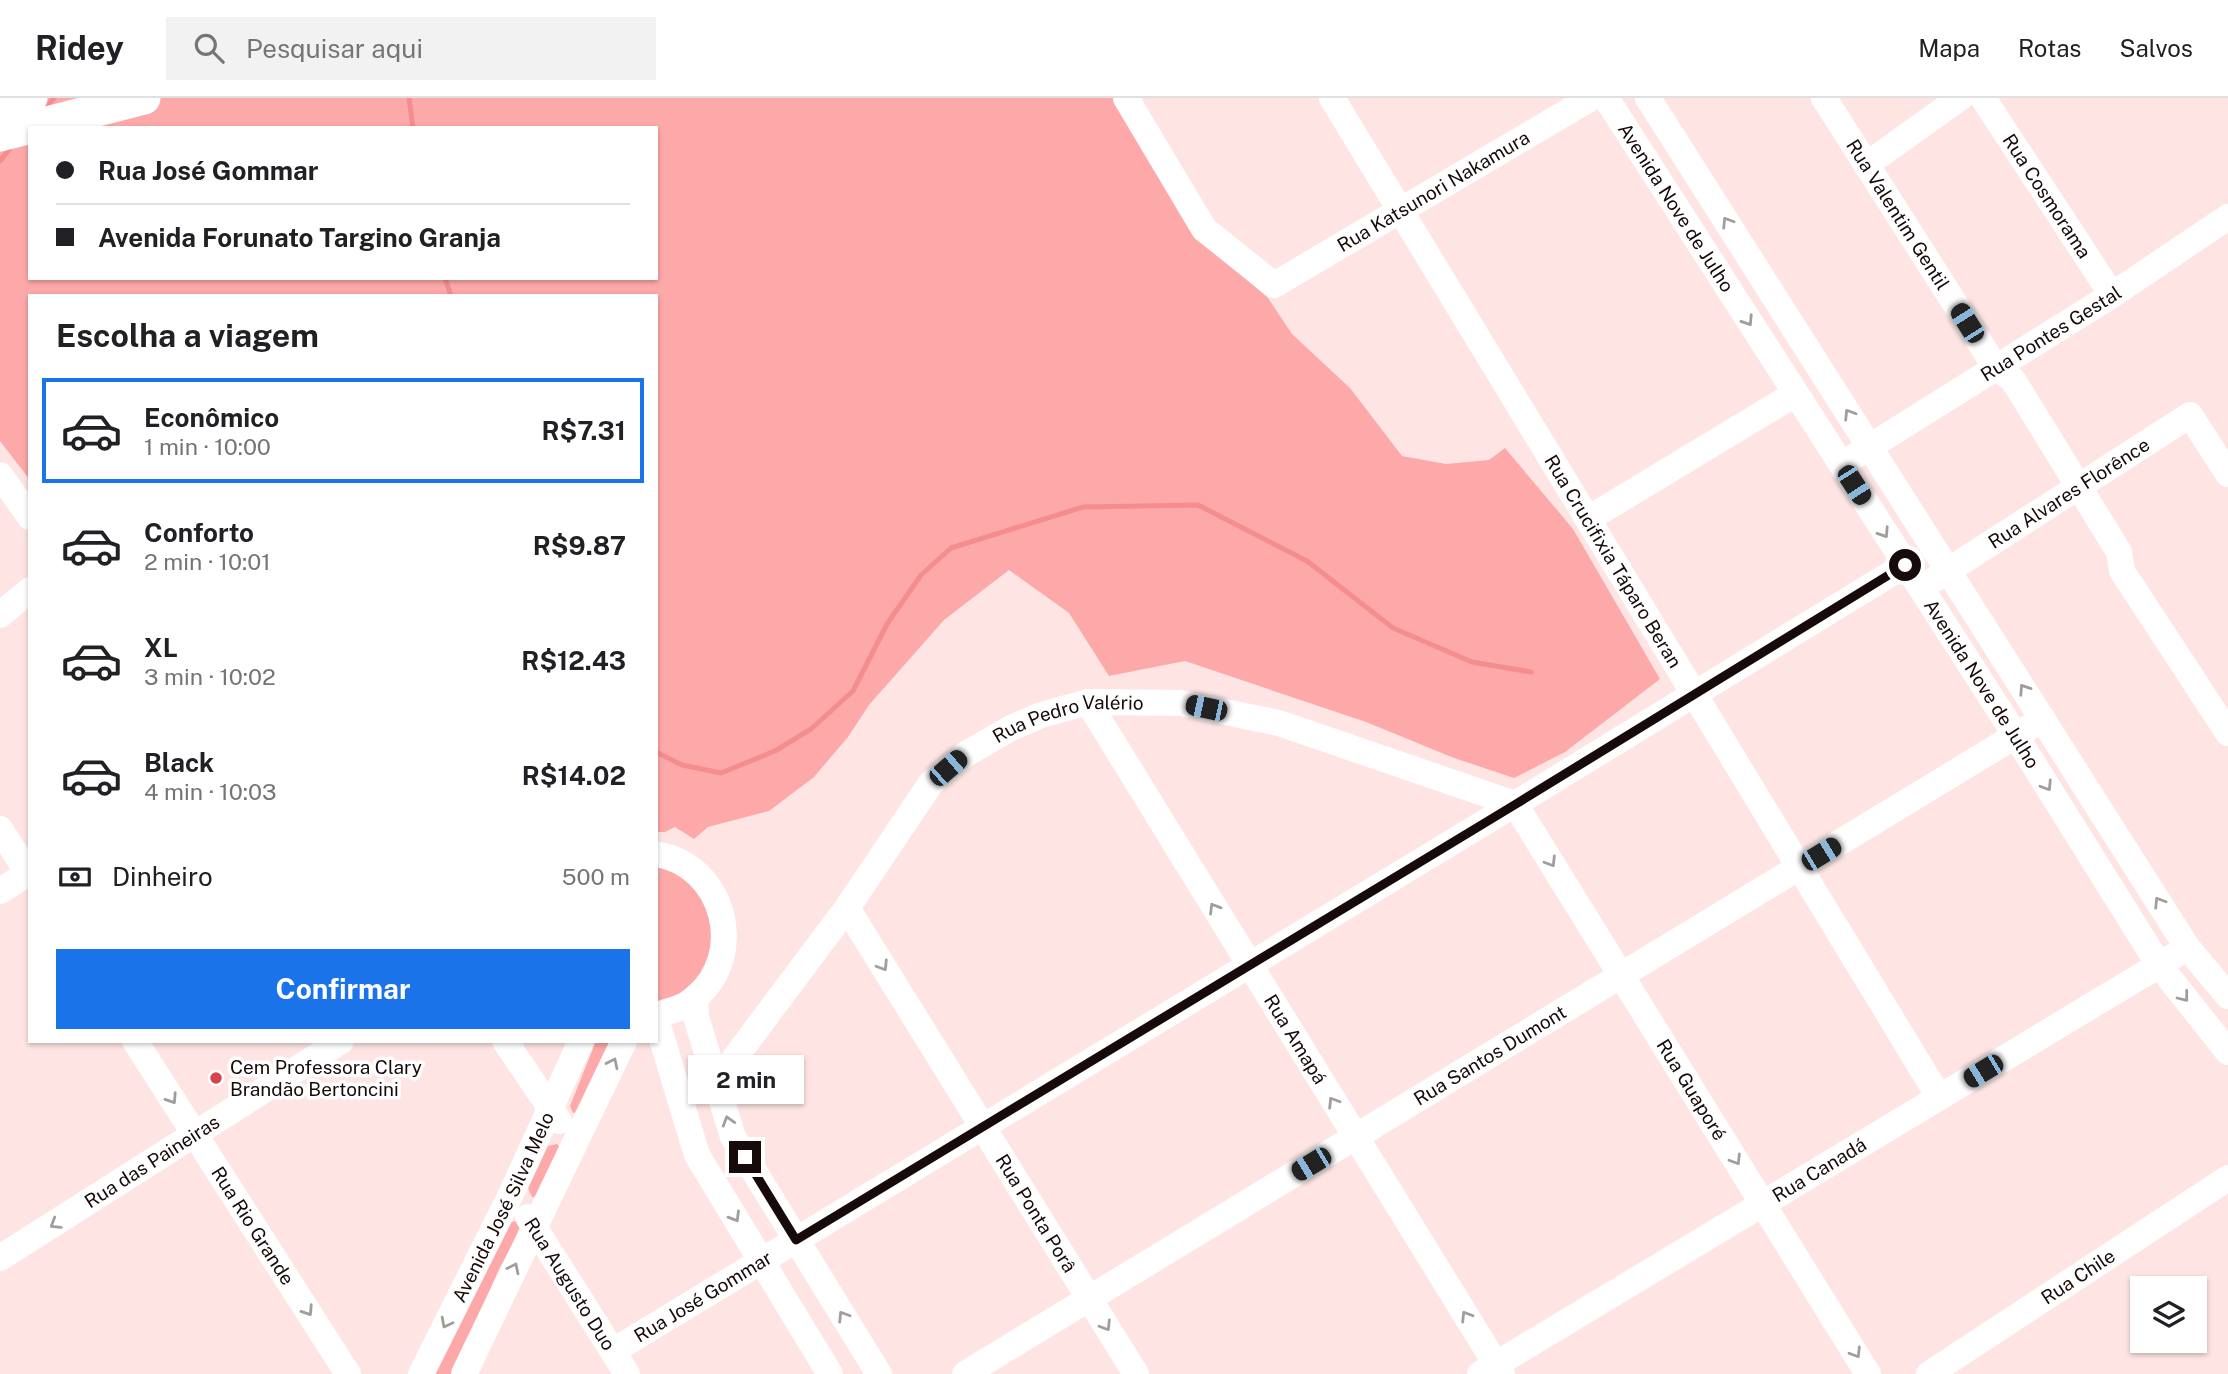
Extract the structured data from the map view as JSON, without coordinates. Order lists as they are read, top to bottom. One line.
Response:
{"streets":{"street":["Rua Katsunori Nakamura","Rua Cosmorama","Avenida Nove de Julho","Rua Valentim Gentil","Rua Pontes Gestal","Rua Alvares Florênce","Rua Crucifixia Táparo Beran","Rua Pedro Valério","Rua Amapá","Rua Santos Dumont","Rua Guaporé","Rua das Paineiras","Rua Canadá","Avenida José Silva Melo","Rua Ponta Porâ","Rua Rio Grande","Rua Chile","Rua Augusto Duo","Rua José Gommar"]},"crossings":[["Rua Katsunori Nakamura","Rua Crucifixia Táparo Beran"],["Rua Cosmorama","Rua Pontes Gestal"],["Avenida Nove de Julho","Rua Pontes Gestal"],["Avenida Nove de Julho","Rua Alvares Florênce"],["Avenida Nove de Julho","Rua Santos Dumont"],["Avenida Nove de Julho","Rua Canadá"],["Avenida Nove de Julho","Rua José Gommar"],["Rua Valentim Gentil","Rua Pontes Gestal"],["Rua Valentim Gentil","Rua Alvares Florênce"],["Rua Crucifixia Táparo Beran","Rua Santos Dumont"],["Rua Crucifixia Táparo Beran","Rua Canadá"],["Rua Crucifixia Táparo Beran","Rua José Gommar"],["Rua Pedro Valério","Rua Amapá"],["Rua Pedro Valério","Rua Guaporé"],["Rua Pedro Valério","Rua Ponta Porâ"],["Rua Pedro Valério","Rua José Gommar"],["Rua Amapá","Rua Santos Dumont"],["Rua Amapá","Rua Canadá"],["Rua Amapá","Rua José Gommar"],["Rua Santos Dumont","Rua Guaporé"],["Rua Santos Dumont","Rua Ponta Porâ"],["Rua Guaporé","Rua Canadá"],["Rua Guaporé","Rua José Gommar"],["Rua das Paineiras","Rua Rio Grande"],["Avenida José Silva Melo","Rua Augusto Duo"],["Rua Ponta Porâ","Rua José Gommar"],["Rua Augusto Duo","Rua José Gommar"]],"one_way":["Rua Amapá","Rua Guaporé","Rua das Paineiras","Rua Rio Grande"],"places":["Cem Professora Clary Brandão Bertoncini"],"page":{"header":"Ridey","search":"Pesquisar aqui","nav":["Mapa","Rotas","Salvos"],"banner":["Rua José Gommar","Avenida Forunato Targino Granja"],"heading":"Escolha a viagem","list":[{"name":"Econômico","note":"1 min · 10:00","value":"R$7.31"},{"name":"Conforto","note":"2 min · 10:01","value":"R$9.87"},{"name":"XL","note":"3 min · 10:02","value":"R$12.43"},{"name":"Black","note":"4 min · 10:03","value":"R$14.02"}],"pay":["Dinheiro","500 m"],"buttons":"Confirmar","bubble":"2 min"}}
